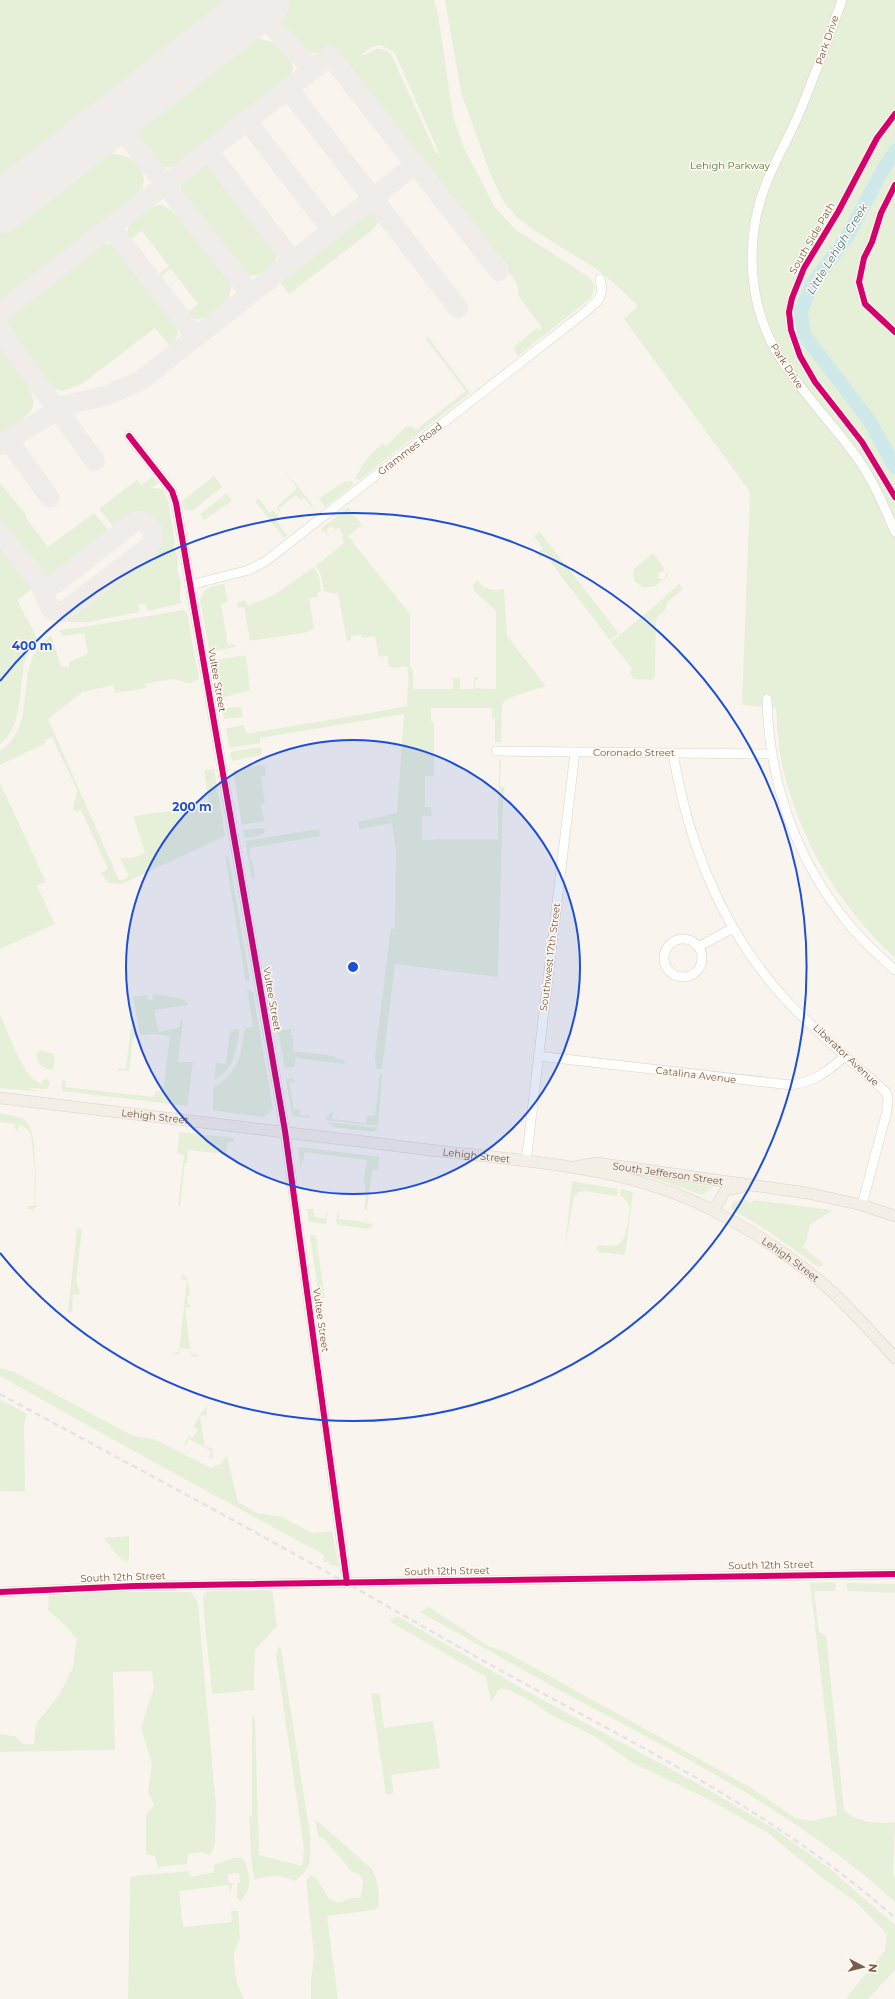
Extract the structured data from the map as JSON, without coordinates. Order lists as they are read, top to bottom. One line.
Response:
{"streets":{"main road":["Lehigh Street","South Jefferson Street"],"street":["Park Drive","Grammes Road","Vultee Street","Coronado Street","Southwest 17th Street","Liberator Avenue","Catalina Avenue","South 12th Street"],"cycle path":["South Side Path"]},"crossings":[["Grammes Road","Vultee Street"],["Vultee Street","Lehigh Street"],["Vultee Street","South 12th Street"],["Coronado Street","Southwest 17th Street"],["Coronado Street","Liberator Avenue"],["Southwest 17th Street","Catalina Avenue"],["Southwest 17th Street","Lehigh Street"],["Liberator Avenue","Catalina Avenue"],["Liberator Avenue","South Jefferson Street"],["Lehigh Street","South Jefferson Street"]],"water":["Little Lehigh Creek"],"parks":["Lehigh Parkway"],"north":"right","rings":["400 m","200 m"]}
